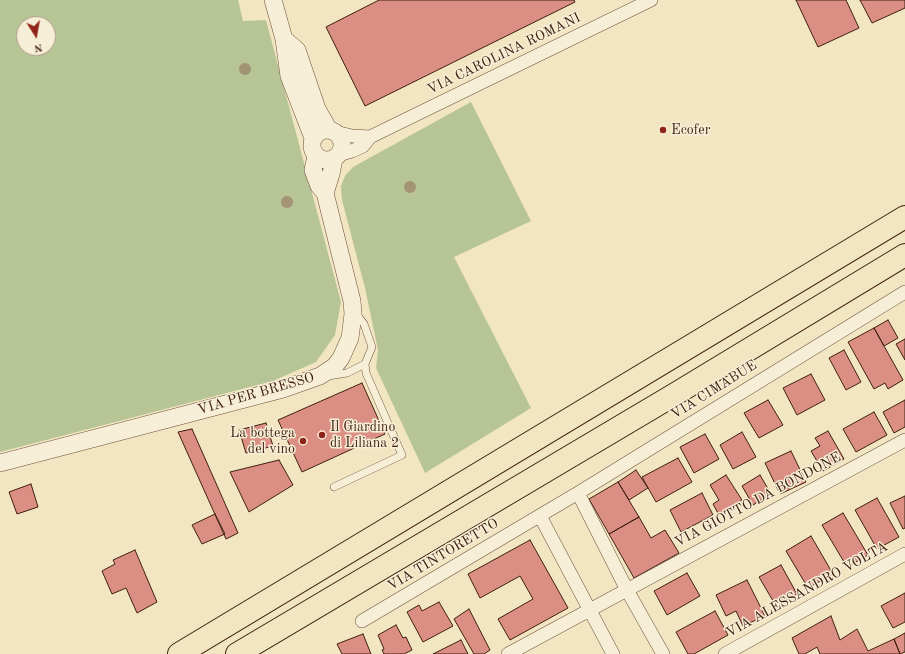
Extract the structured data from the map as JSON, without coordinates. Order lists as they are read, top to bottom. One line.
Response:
{"streets":{"street":["VIA CAROLINA ROMANI","VIA CIMABUE","VIA PER BRESSO","VIA GIOTTO DA BONDONE","VIA TINTORETTO","VIA ALESSANDRO VOLTA"]},"crossings":[["VIA CAROLINA ROMANI","VIA PER BRESSO"],["VIA CIMABUE","VIA TINTORETTO"]],"places":["Ecofer","Il Giardino di Liliana 2","La bottega del vino"],"north":"bottom"}
